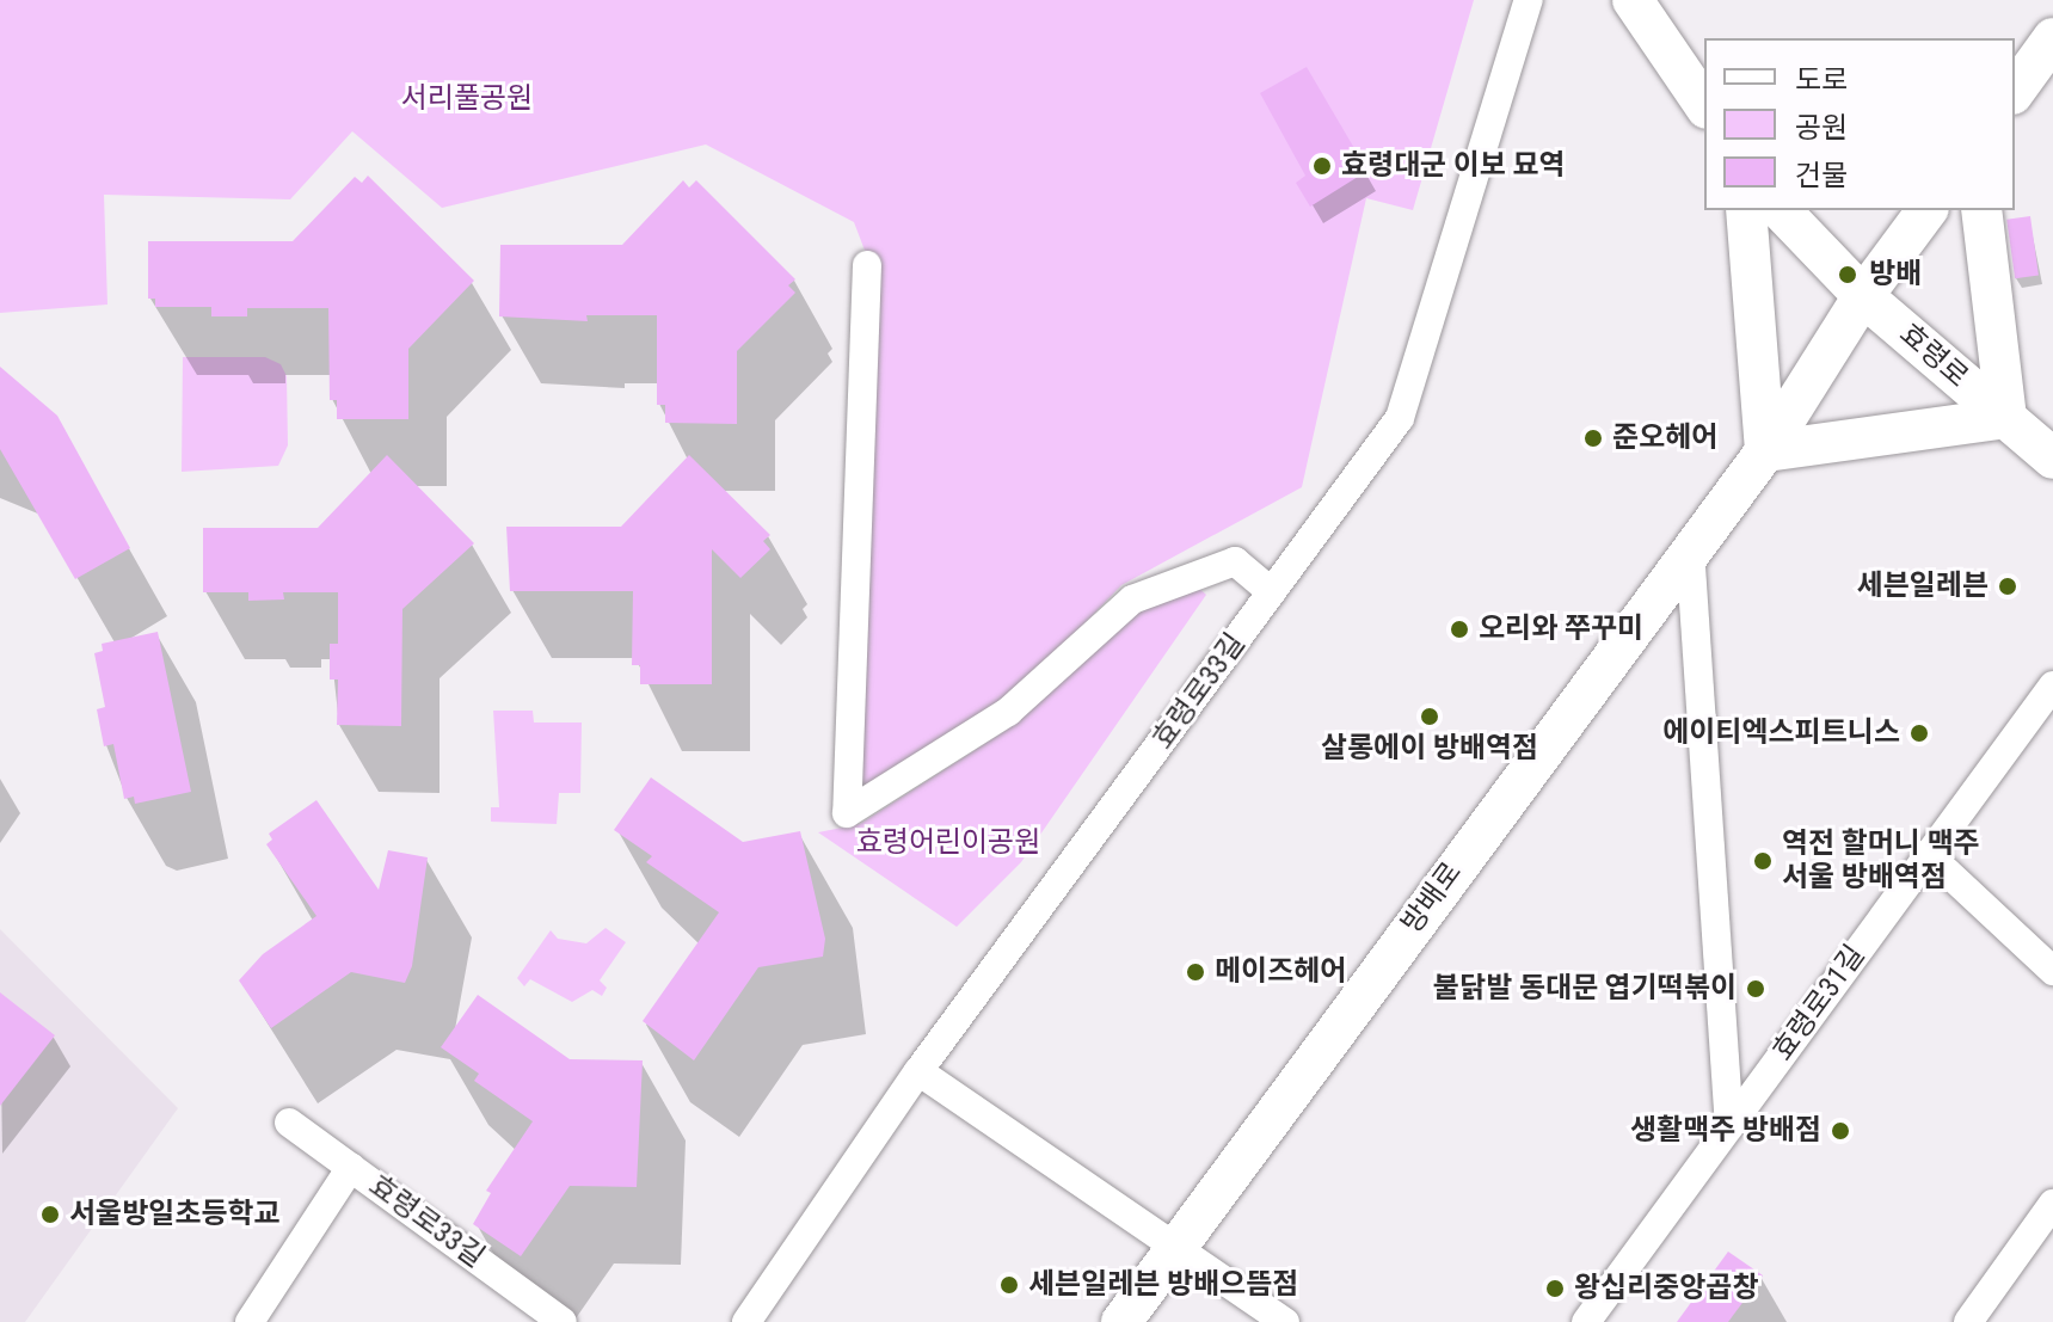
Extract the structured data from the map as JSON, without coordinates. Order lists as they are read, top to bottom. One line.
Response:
{"streets":{"main road":["효령로","방배로"],"street":["효령로33길","효령로31길"]},"crossings":[["효령로","방배로"]],"parks":["서리풀공원","효령어린이공원"],"places":["효령대군 이보 묘역","방배","준오헤어","세븐일레븐","오리와 쭈꾸미","살롱에이 방배역점","에이티엑스피트니스","역전 할머니 맥주 서울 방배역점","메이즈헤어","불닭발 동대문 엽기떡볶이","생활맥주 방배점","서울방일초등학교","세븐일레븐 방배으뜸점","왕십리중앙곱창"],"legend":["도로","공원","건물"]}
